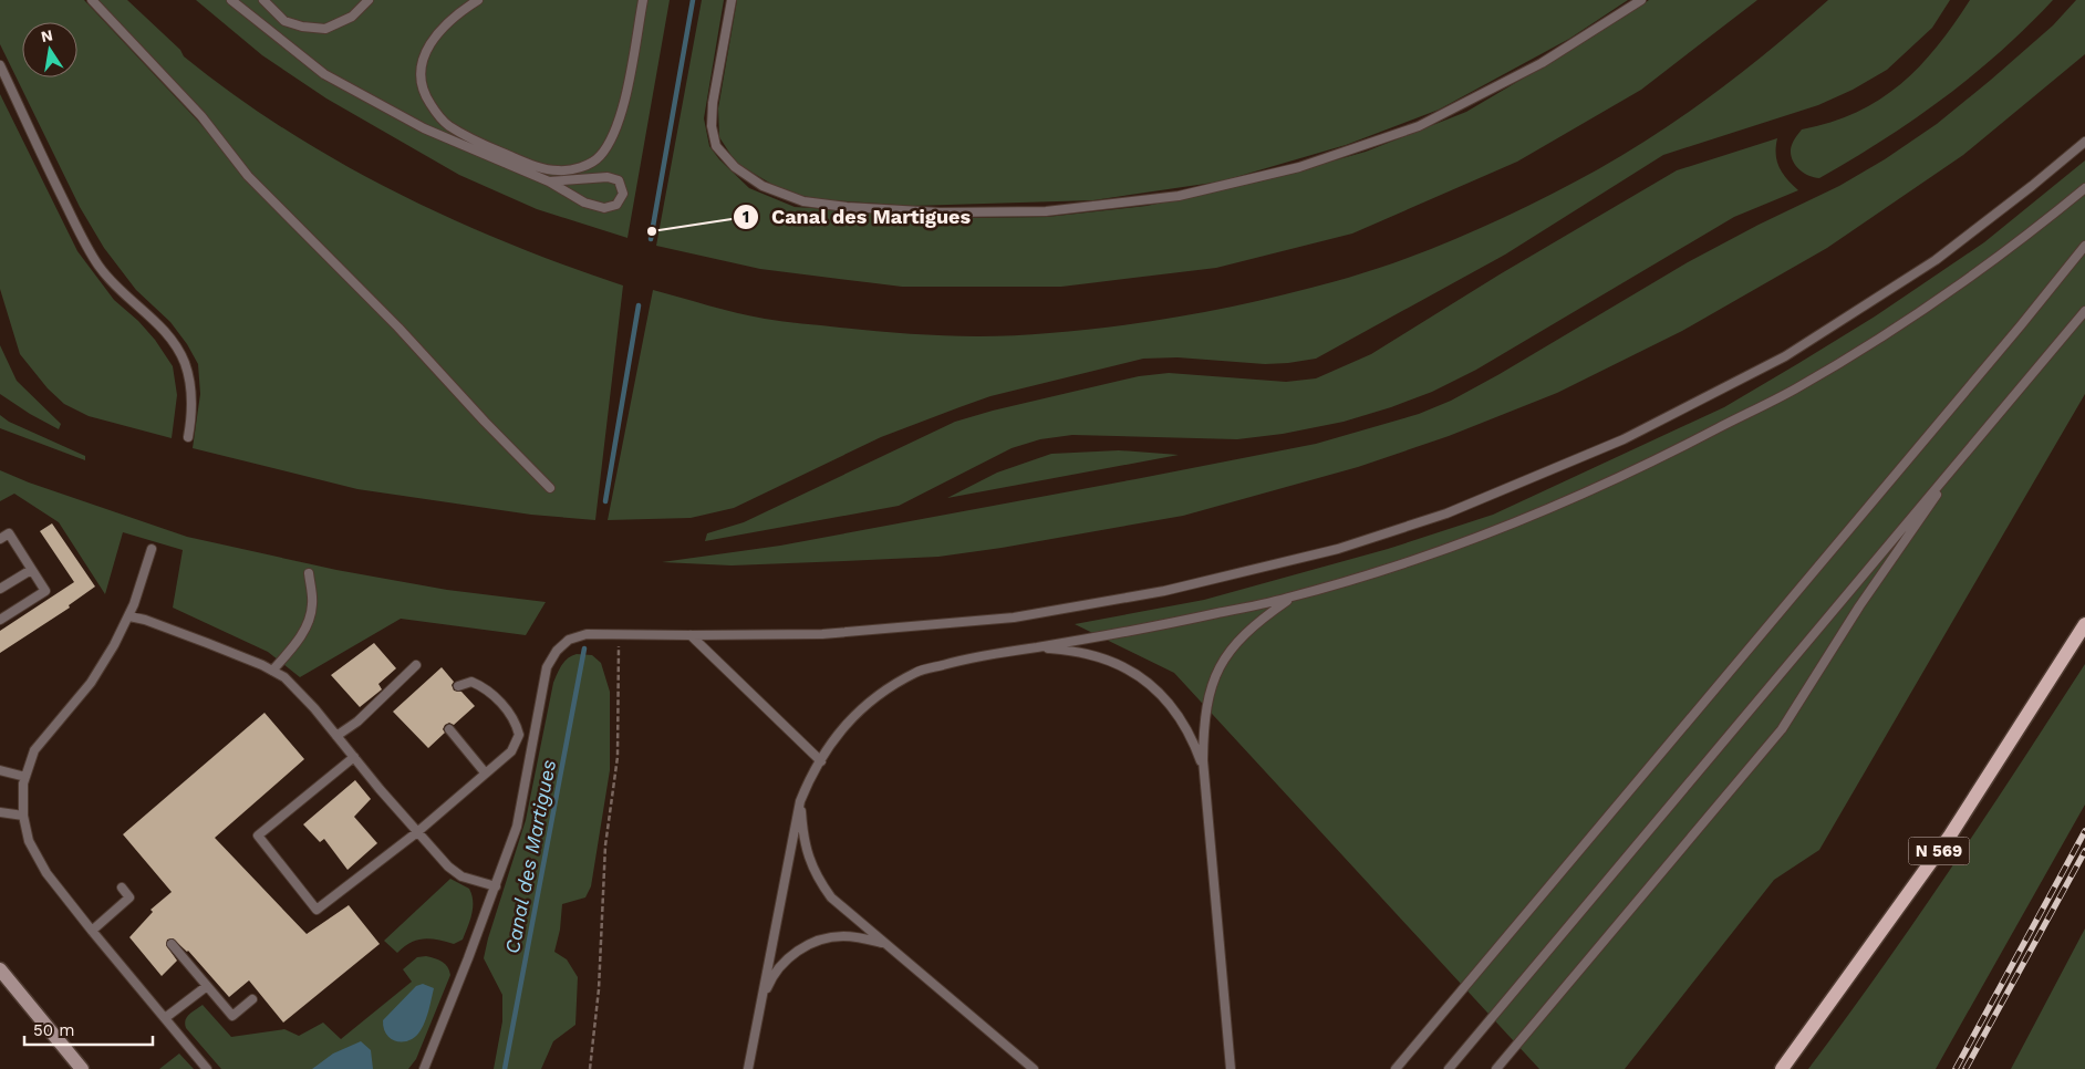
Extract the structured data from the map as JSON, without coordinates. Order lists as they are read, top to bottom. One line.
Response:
{"streets":{"main road":["N 569"]},"water":["Canal des Martigues"],"places":["Canal des Martigues"],"scale_bar":"50 m","north":"top"}
